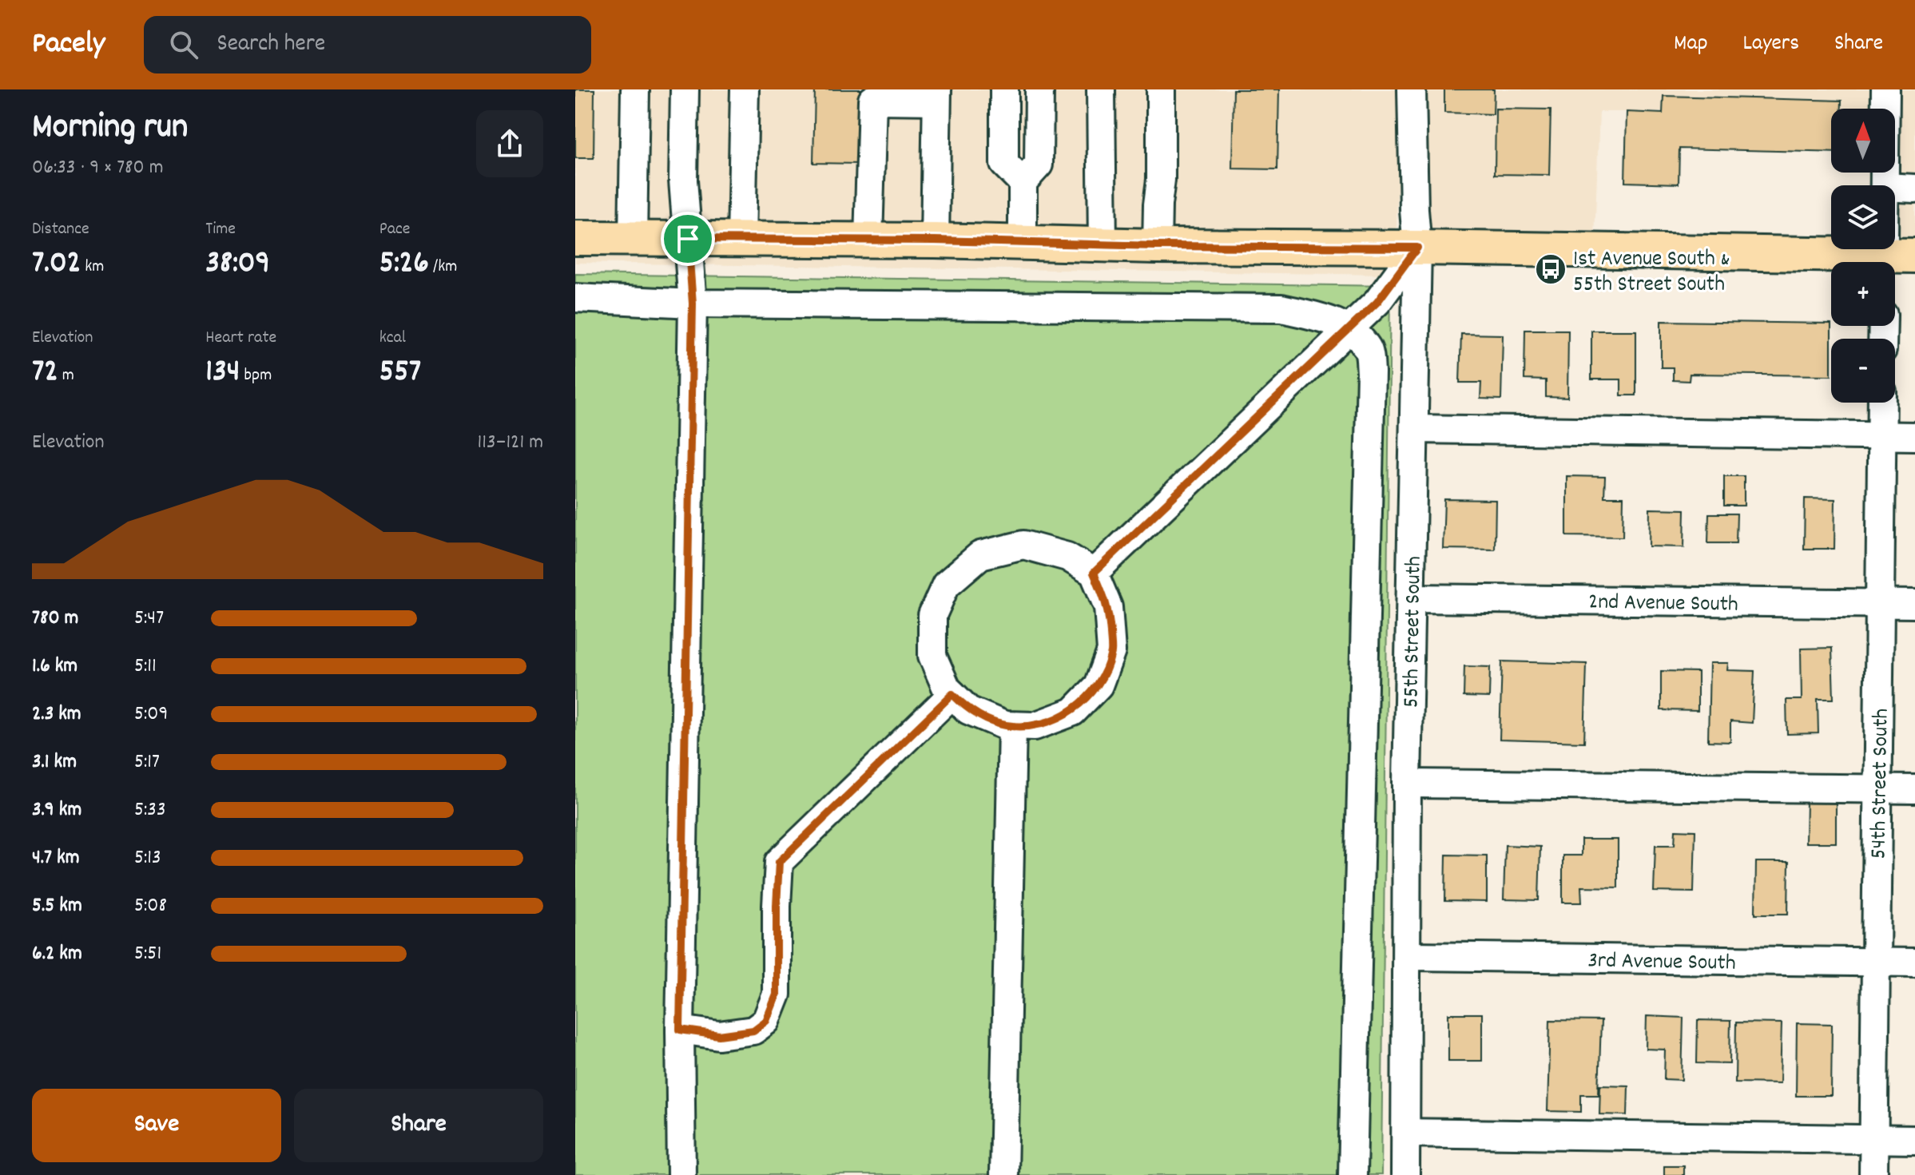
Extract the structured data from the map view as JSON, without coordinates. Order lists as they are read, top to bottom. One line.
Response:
{"streets":{"street":["2nd Avenue South","55th Street South","54th Street South","3rd Avenue South"]},"crossings":[["2nd Avenue South","55th Street South"],["2nd Avenue South","54th Street South"],["55th Street South","3rd Avenue South"],["54th Street South","3rd Avenue South"]],"places":{"bus stop":["1st Avenue South & 55th Street South"]},"north":"top","page":{"header":"Pacely","search":"Search here","nav":["Map","Layers","Share"],"heading":["Morning run","06:33 · 9 × 780 m"],"map_buttons":["+","−"],"stats":[["Distance","7.02 km"],["Time","38:09"],["Pace","5:26 /km"],["Elevation","72 m"],["Heart rate","134 bpm"],["kcal","557"]],"chart":["Elevation","113–121 m"],"list":[{"name":"780 m","note":"5:47"},{"name":"1.6 km","note":"5:11"},{"name":"2.3 km","note":"5:09"},{"name":"3.1 km","note":"5:17"},{"name":"3.9 km","note":"5:33"},{"name":"4.7 km","note":"5:13"},{"name":"5.5 km","note":"5:08"},{"name":"6.2 km","note":"5:51"}],"buttons":["Save","Share"]}}
